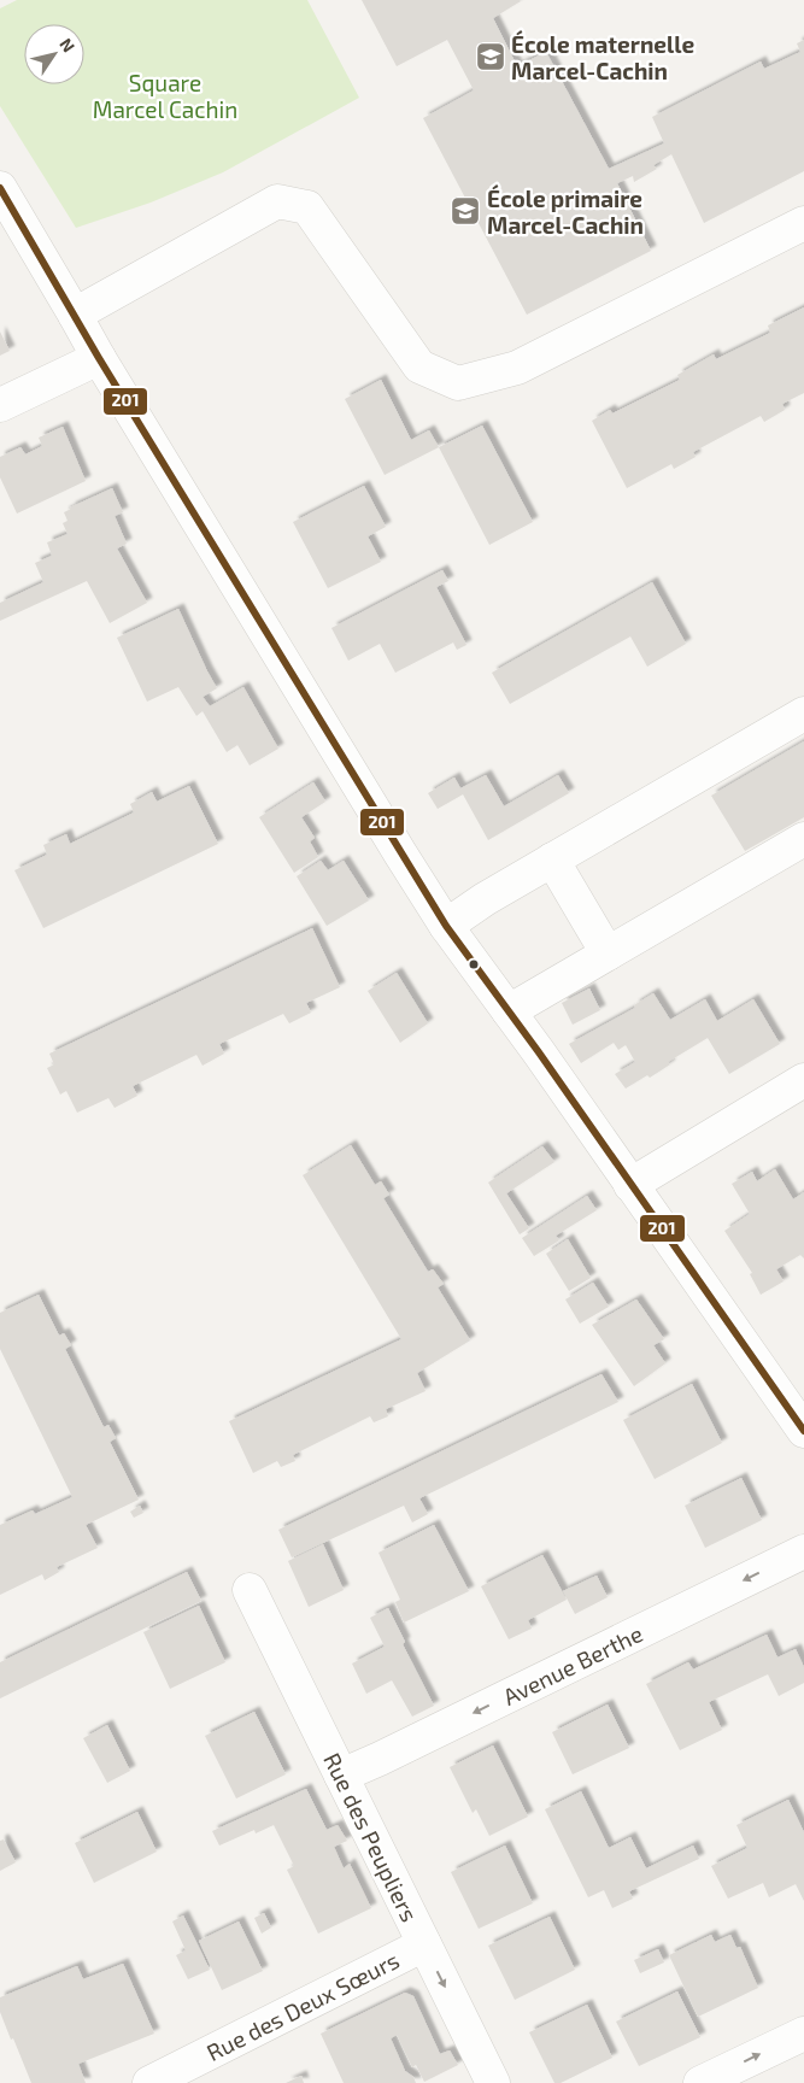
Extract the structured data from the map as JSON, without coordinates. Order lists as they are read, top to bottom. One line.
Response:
{"streets":{"street":["Avenue Berthe","Rue des Peupliers","Rue des Deux Sœurs"]},"crossings":[["Avenue Berthe","Rue des Peupliers"],["Rue des Peupliers","Rue des Deux Sœurs"]],"one_way":["Avenue Berthe"],"parks":["Square Marcel Cachin"],"places":{"school or university":["École maternelle Marcel-Cachin","École primaire Marcel-Cachin"]},"lines":["transit line 201"],"north":"top right"}
